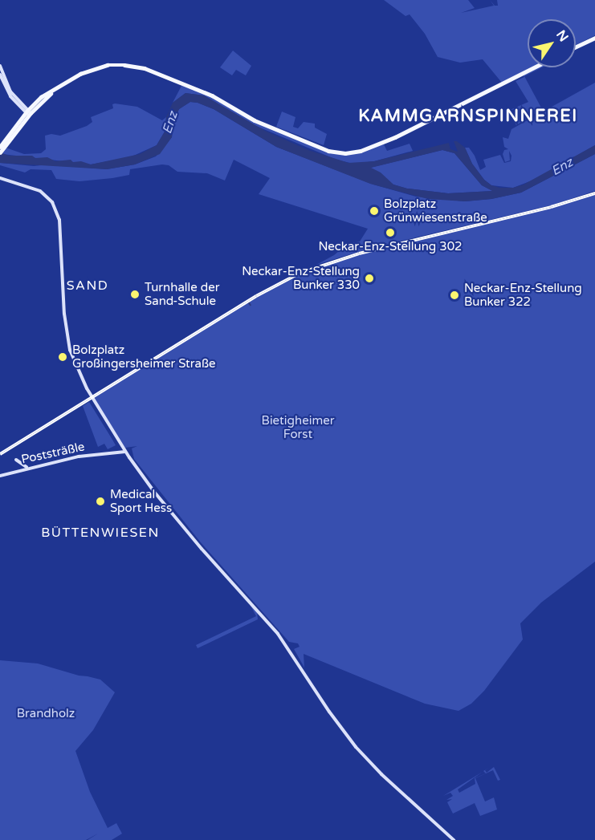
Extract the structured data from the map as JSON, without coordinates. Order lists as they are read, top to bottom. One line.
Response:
{"streets":{"main road":["Poststräßle"]},"districts":["KAMMGARNSPINNEREI","SAND","BÜTTENWIESEN"],"water":["Enz"],"parks":["Bietigheimer Forst","Brandholz"],"places":["Bolzplatz Grünwiesenstraße","Neckar-Enz-Stellung 302","Neckar-Enz-Stellung Bunker 330","Turnhalle der Sand-Schule","Neckar-Enz-Stellung Bunker 322","Bolzplatz Großingersheimer Straße","Medical Sport Hess"],"north":"top right"}
